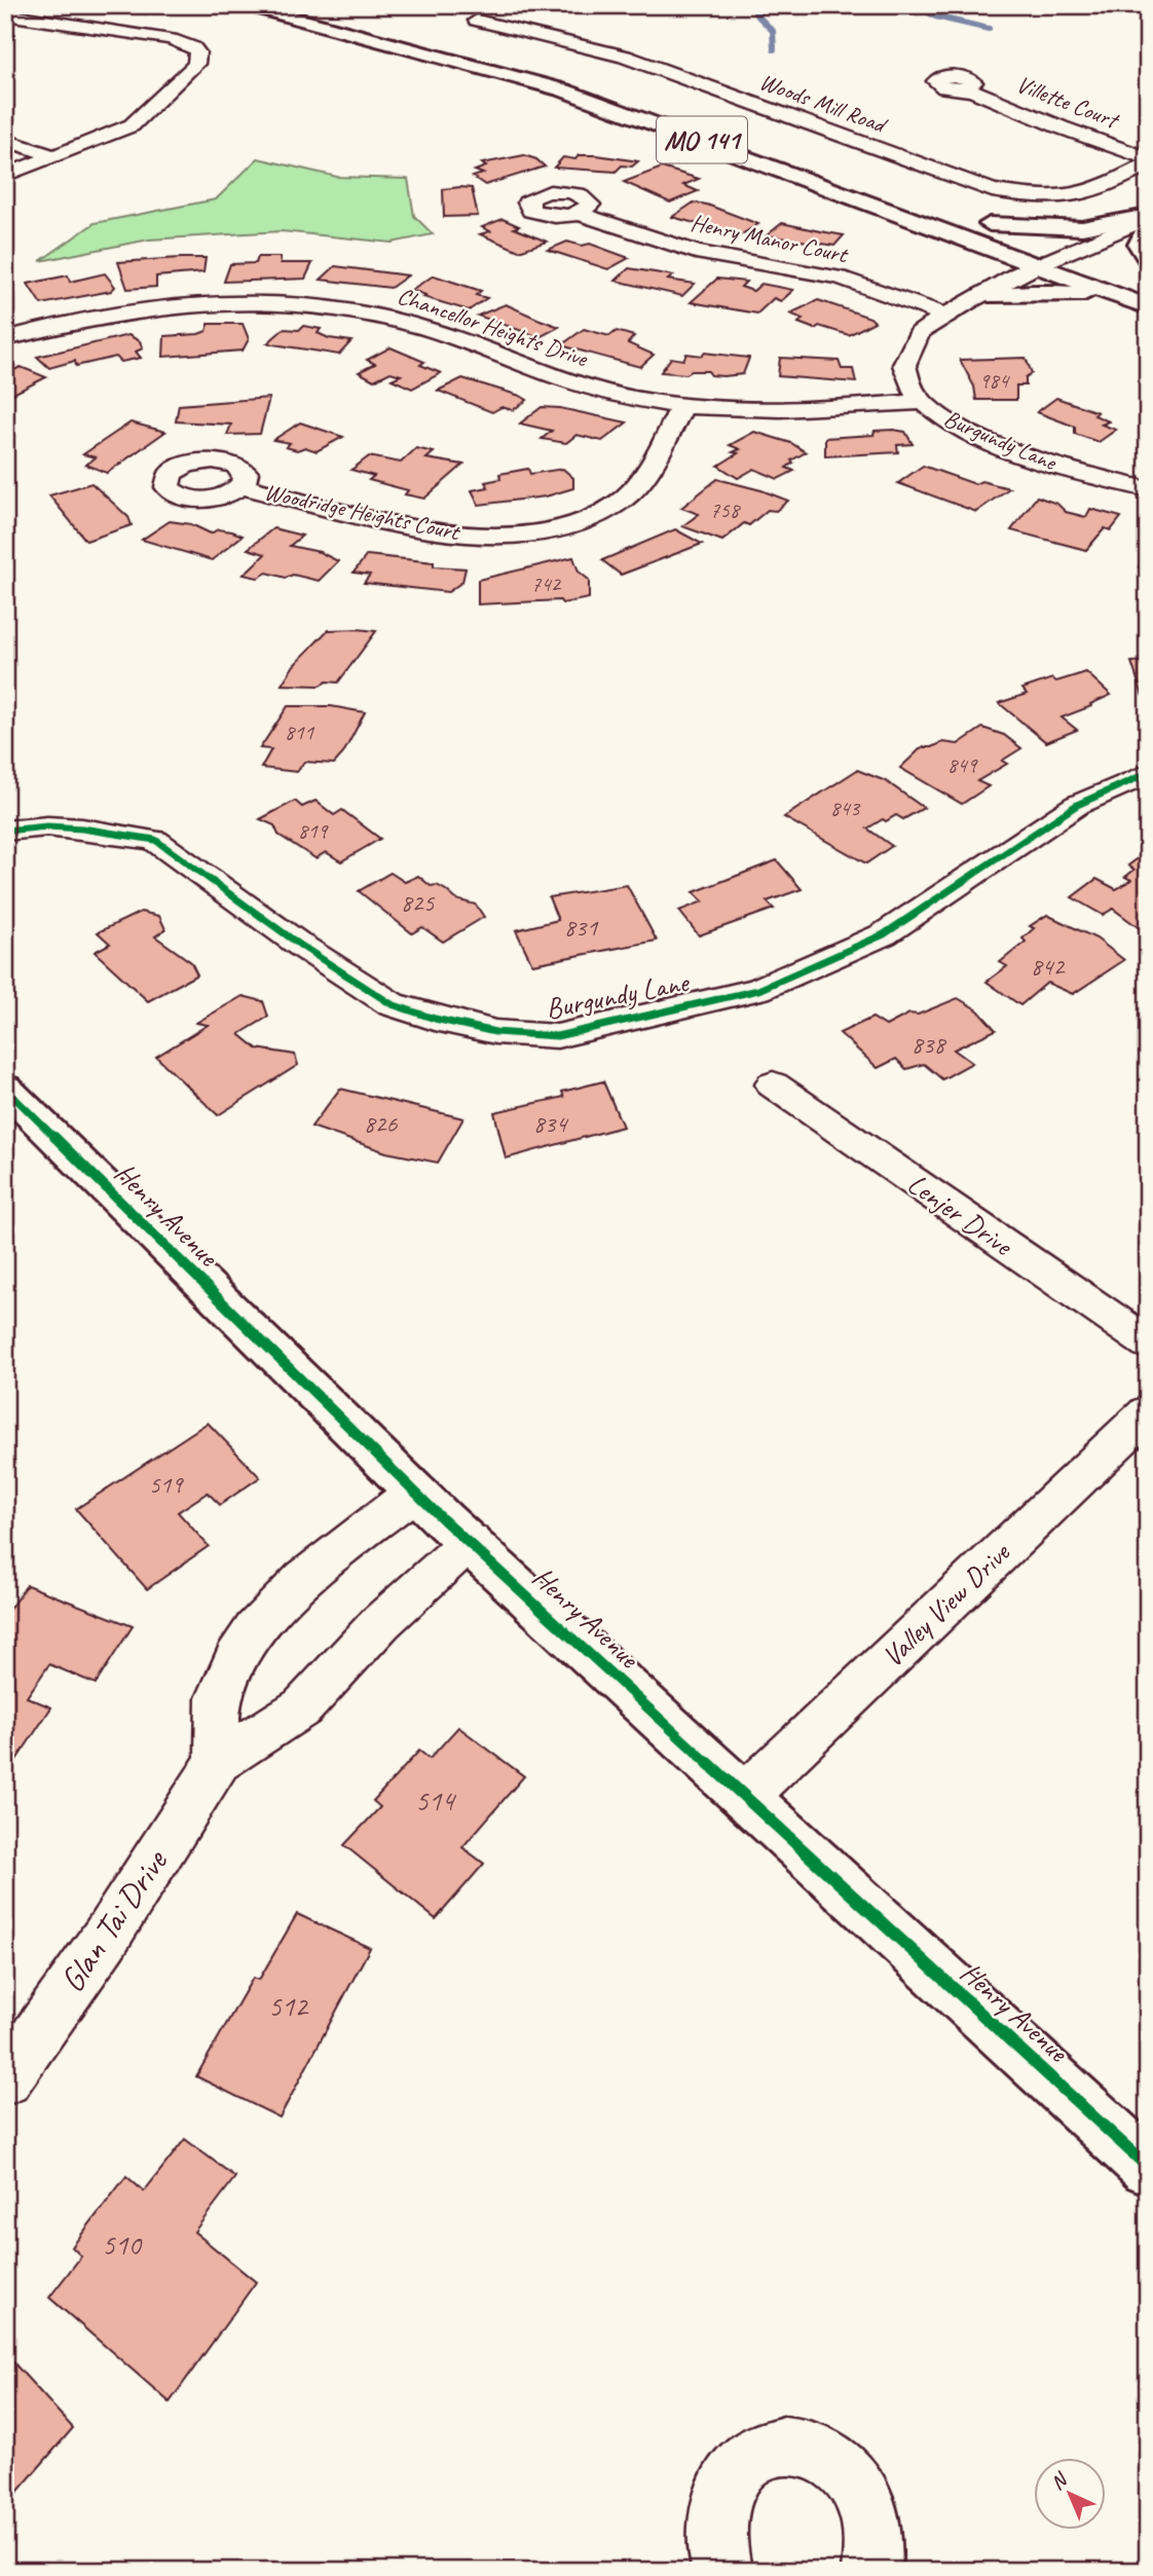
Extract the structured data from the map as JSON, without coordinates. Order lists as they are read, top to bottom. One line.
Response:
{"streets":{"main road":["MO 141","Henry Avenue"],"street":["Villette Court","Woods Mill Road","Henry Manor Court","Chancellor Heights Drive","Burgundy Lane","Woodridge Heights Court","Lenjer Drive","Valley View Drive","Glan Tai Drive"]},"crossings":[["MO 141","Burgundy Lane"],["Henry Manor Court","Burgundy Lane"],["Chancellor Heights Drive","Burgundy Lane"],["Chancellor Heights Drive","Woodridge Heights Court"],["Henry Avenue","Valley View Drive"],["Henry Avenue","Glan Tai Drive"]],"house_numbers":["984","758","742","811","849","843","819","825","831","842","838","826","834","519","514","512","510"],"north":"top left"}
